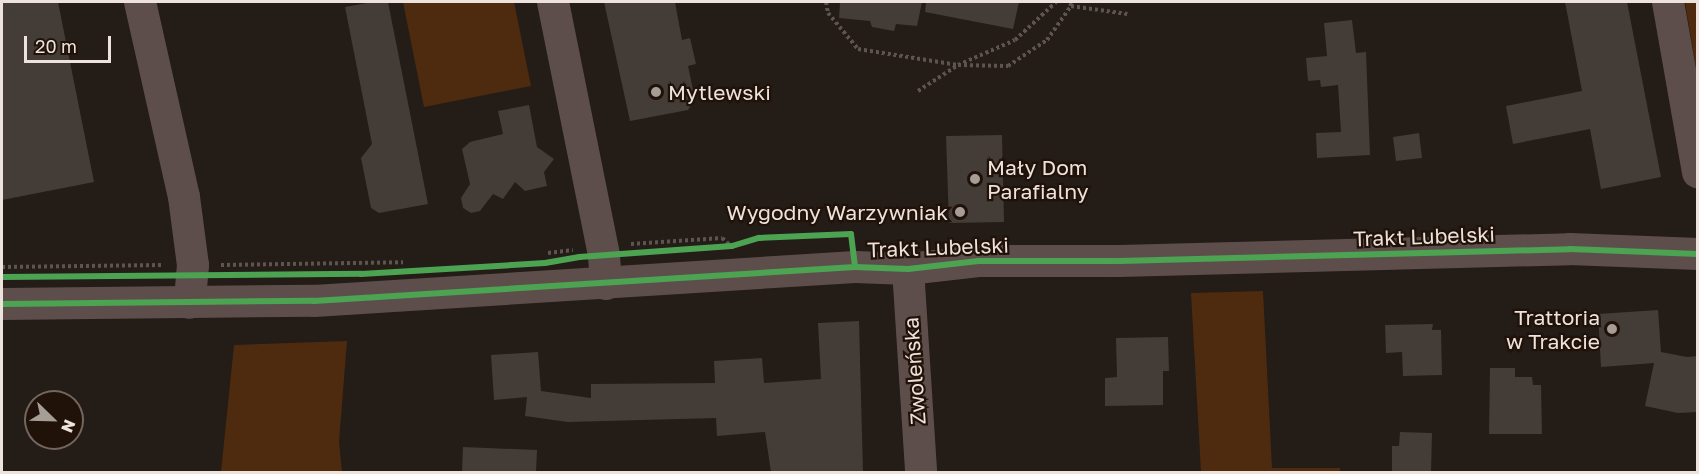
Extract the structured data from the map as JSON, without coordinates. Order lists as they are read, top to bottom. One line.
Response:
{"streets":{"street":["Trakt Lubelski","Zwoleńska"]},"crossings":[["Trakt Lubelski","Zwoleńska"]],"places":["Mytlewski","Mały Dom Parafialny","Wygodny Warzywniak","Trattoria w Trakcie"],"scale_bar":"20 m","north":"bottom right"}
